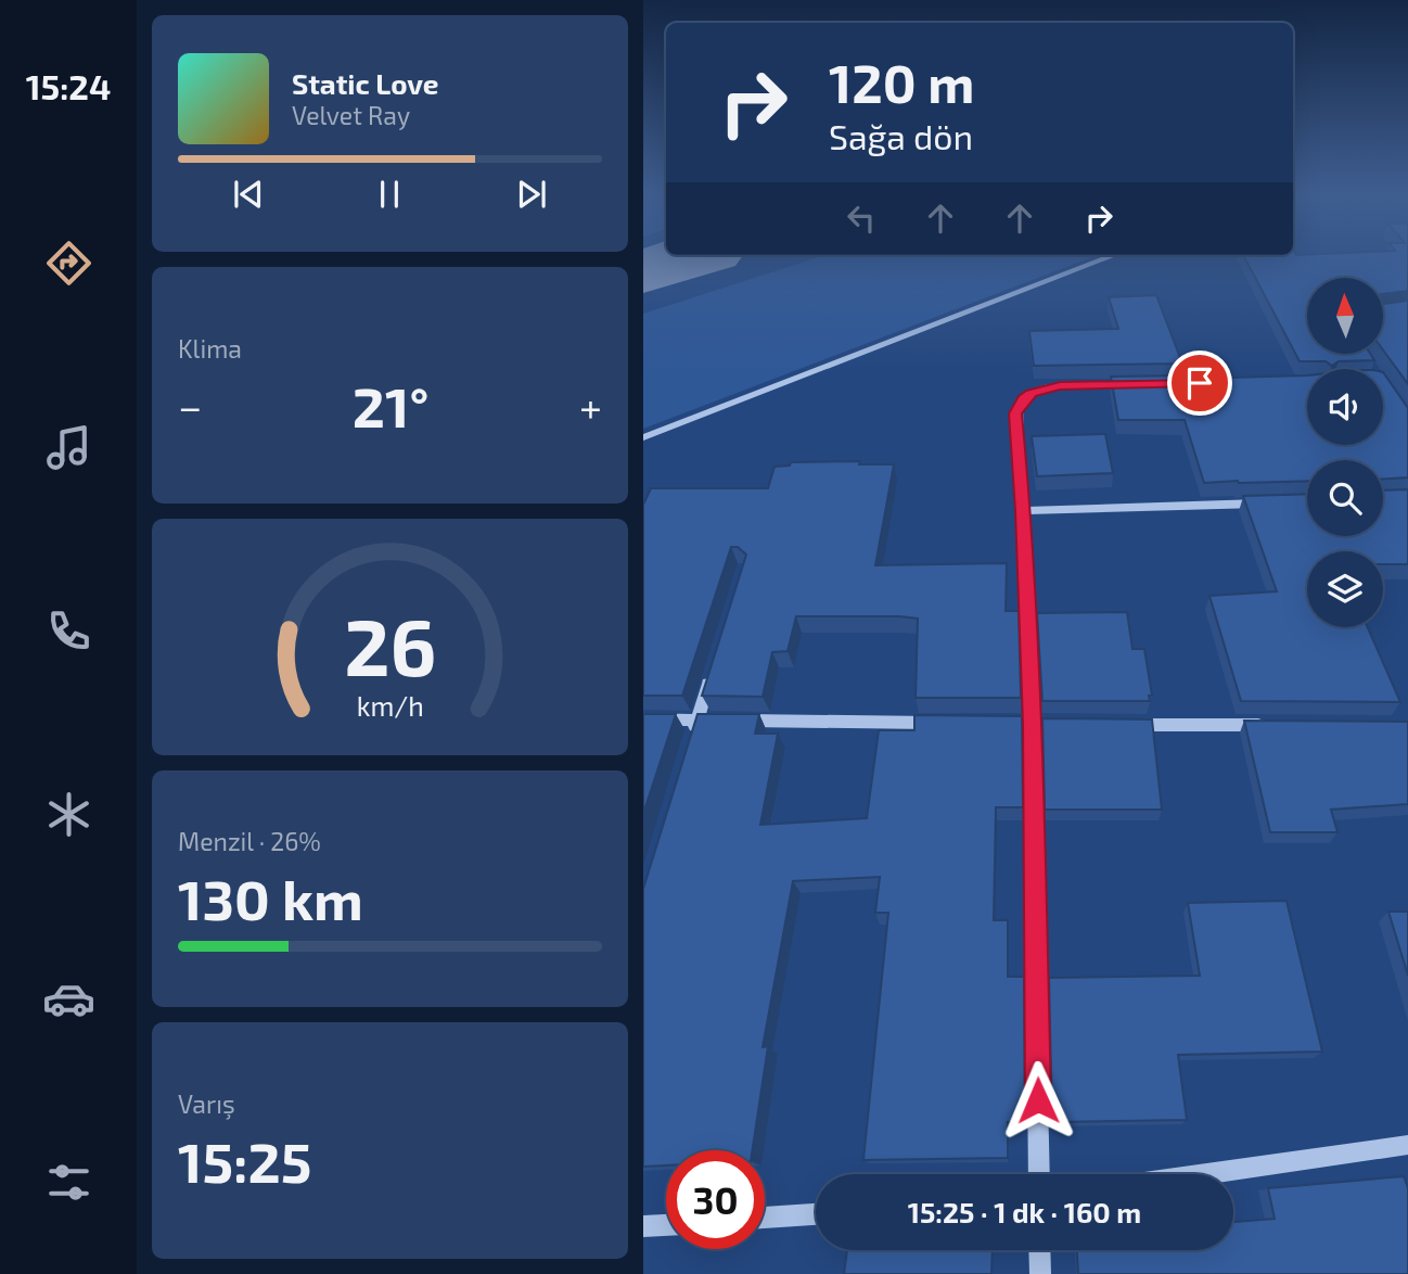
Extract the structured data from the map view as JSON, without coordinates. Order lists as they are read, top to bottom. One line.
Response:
{"north":"top","page":{"tabs":"15:24","turn":["120 m","Sağa dön"],"song":["Static Love","Velvet Ray"],"tile":["Klima",["Menzil · 26%","130 km"],["Varış","15:25"]],"heat":["−","21°","+"],"limit":"30","trip":"15:25 · 1 dk · 160 m","gauge":["26","km/h"]}}
